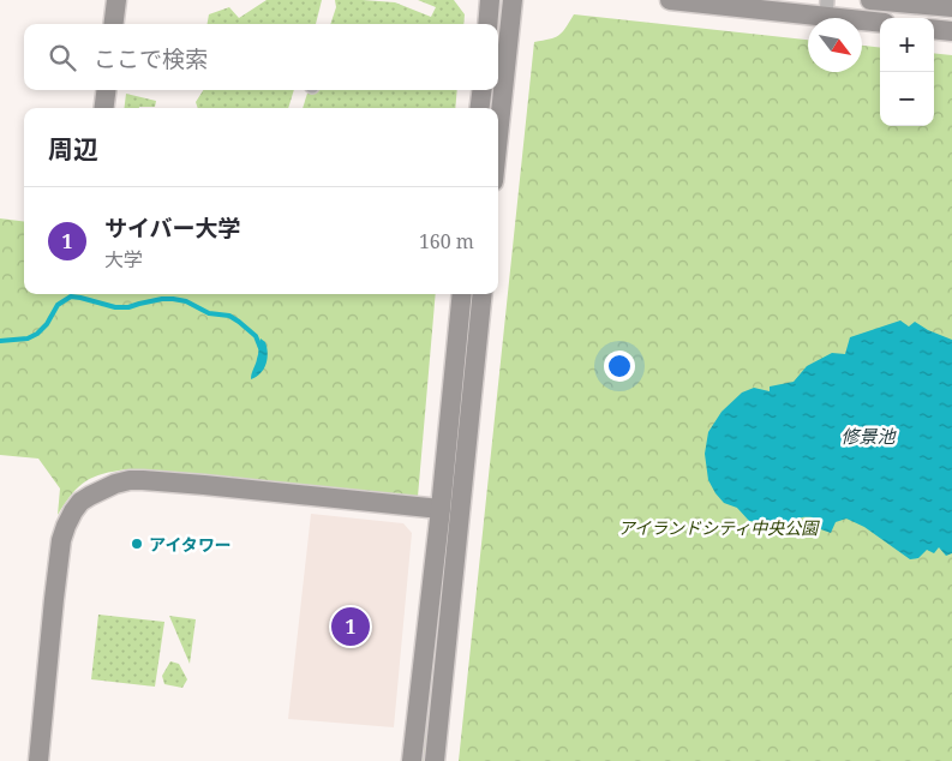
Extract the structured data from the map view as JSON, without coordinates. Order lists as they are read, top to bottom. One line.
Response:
{"water":["修景池"],"parks":["アイランドシティ中央公園"],"places":["アイタワー"],"north":"bottom right","page":{"map_buttons":["+","−"],"search":"ここで検索","heading":"周辺","list":[{"mark":"1","name":"サイバー大学","note":"大学","value":"160 m"}],"pins":"1"}}
